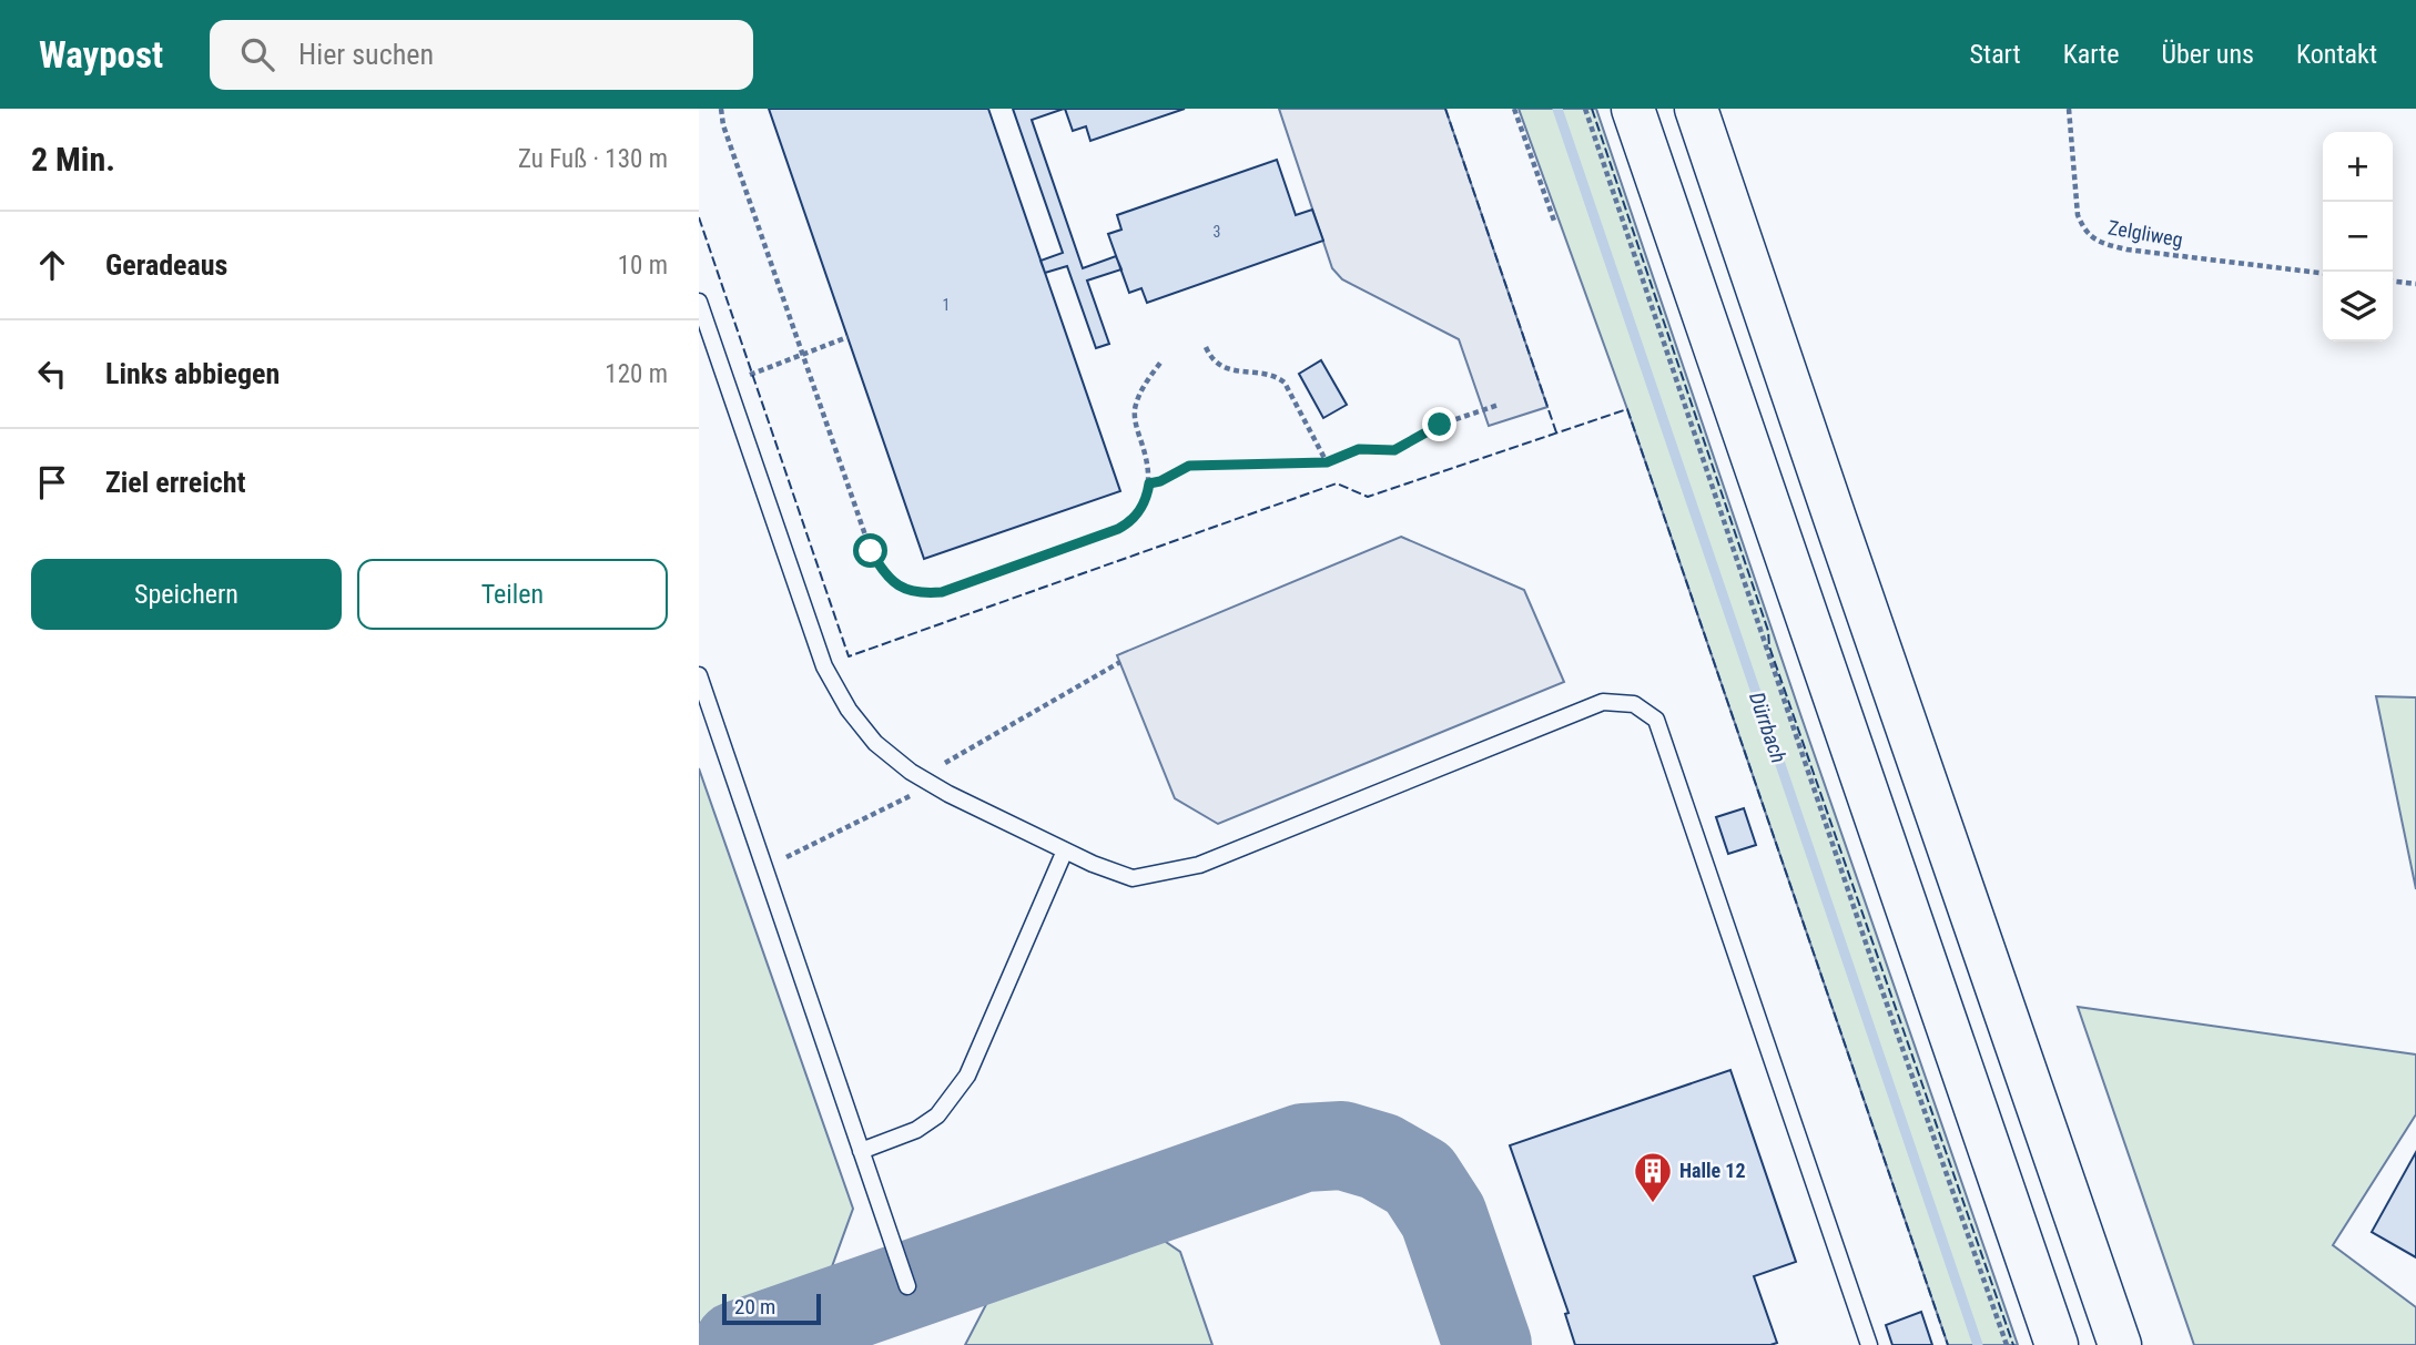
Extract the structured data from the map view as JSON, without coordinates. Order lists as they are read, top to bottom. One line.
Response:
{"streets":{"path":["Zelgliweg"]},"water":["Dürrbach"],"places":{"building":["Halle 12"]},"house_numbers":["3","1"],"scale_bar":"20 m","page":{"header":"Waypost","search":"Hier suchen","nav":["Start","Karte","Über uns","Kontakt"],"heading":["2 Min.","Zu Fuß · 130 m"],"map_buttons":["+","−"],"list":[["Geradeaus","10 m"],["Links abbiegen","120 m"],"Ziel erreicht"],"buttons":["Speichern","Teilen"],"scale":"20 m"}}
